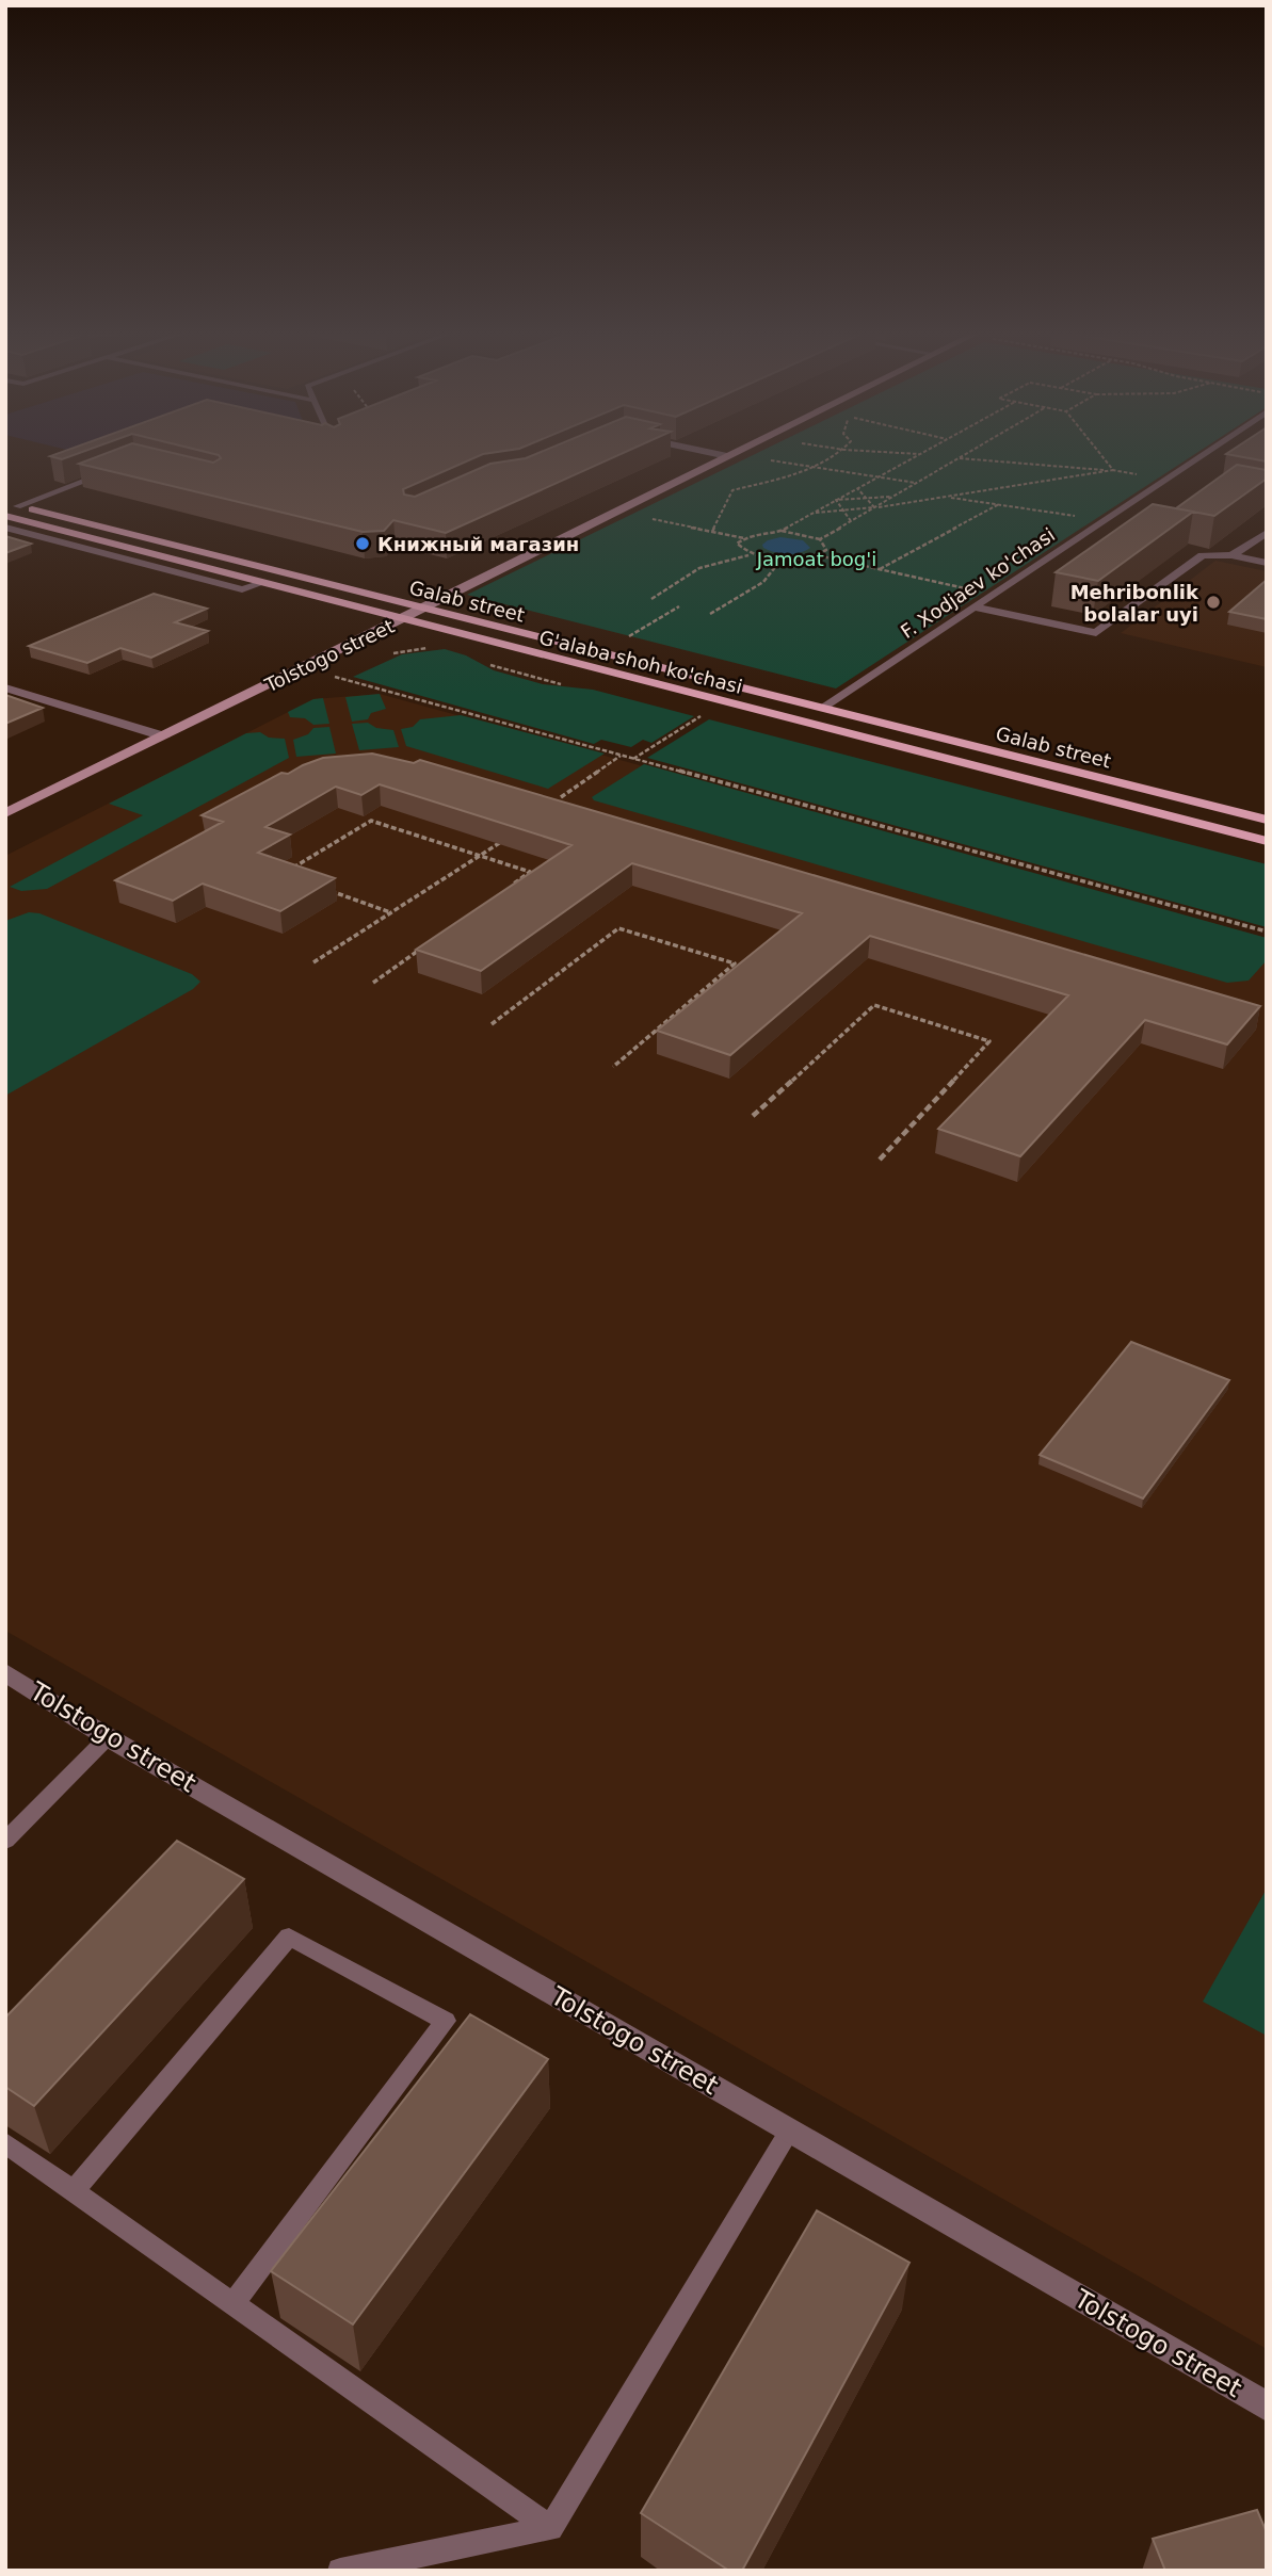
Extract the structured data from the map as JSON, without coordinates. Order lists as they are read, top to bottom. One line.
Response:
{"streets":{"main road":["Galab street","G'alaba shoh ko'chasi"],"street":["F. Xodjaev ko'chasi","Tolstogo street"]},"crossings":[["F. Xodjaev ko'chasi","Galab street"],["Galab street","Tolstogo street"],["Tolstogo street","G'alaba shoh ko'chasi"]],"parks":["Jamoat bog'i"],"places":["Книжный магазин","Mehribonlik bolalar uyi"]}
